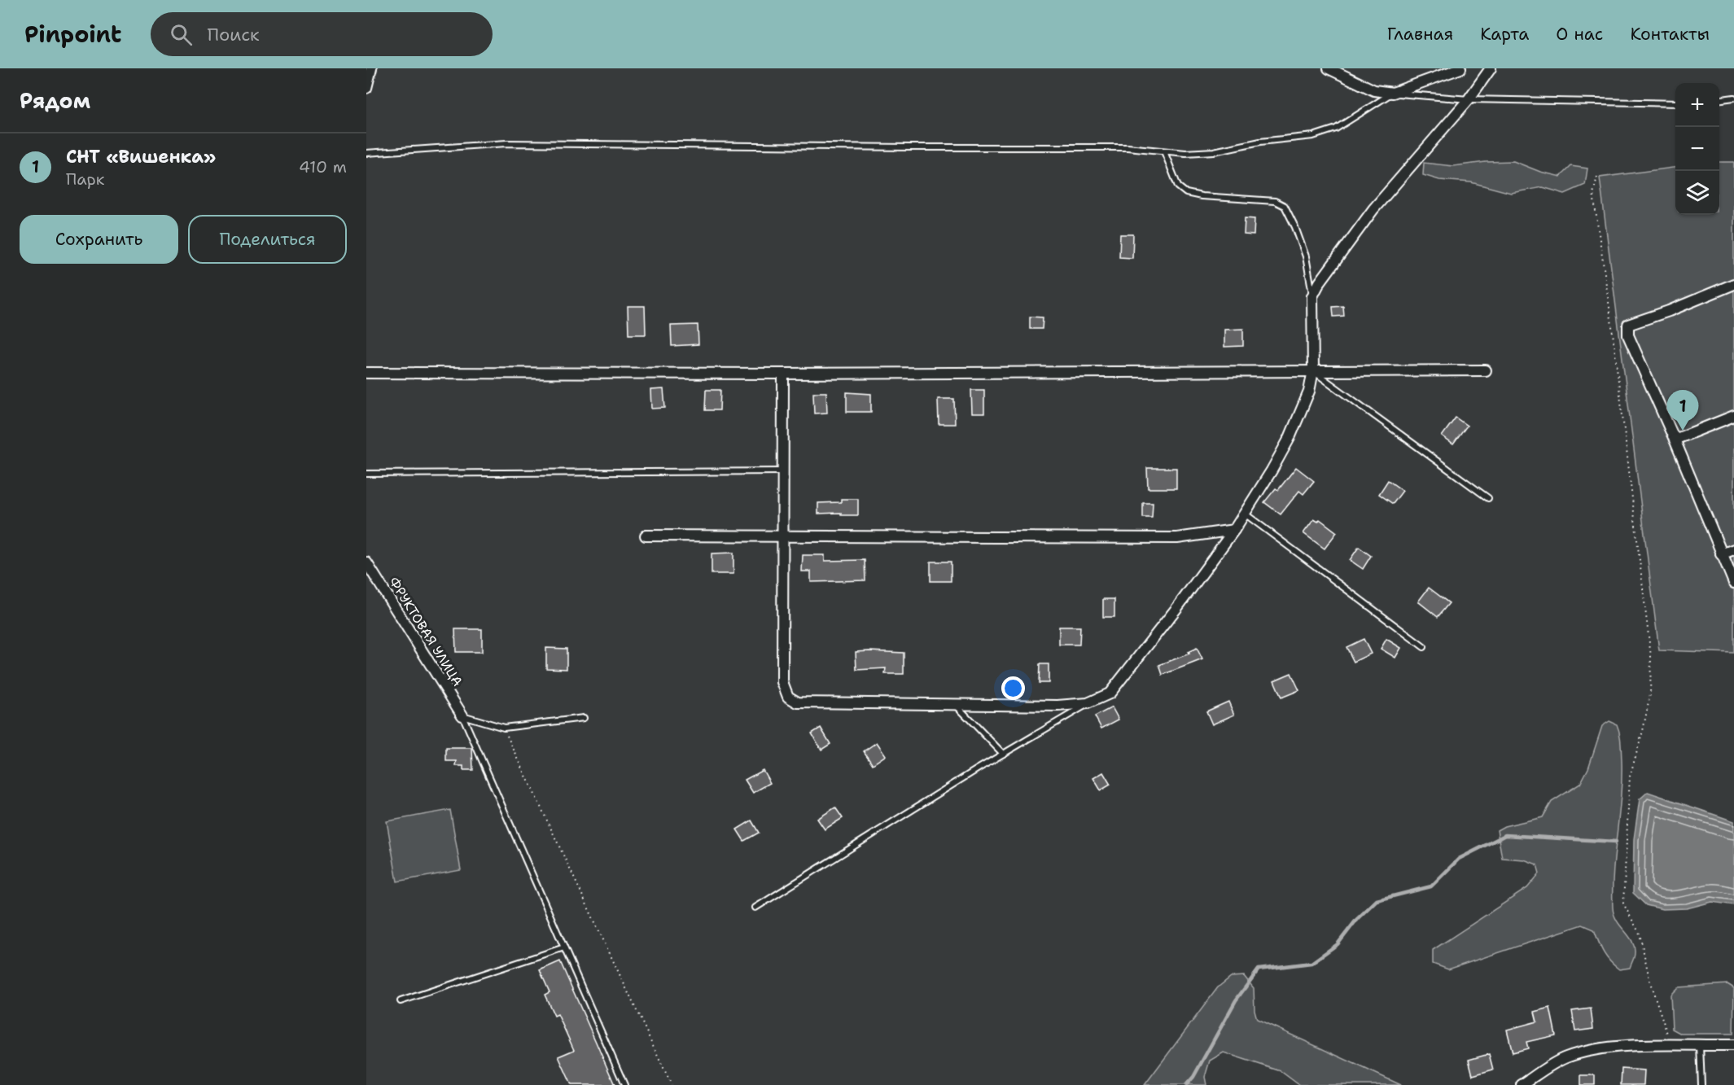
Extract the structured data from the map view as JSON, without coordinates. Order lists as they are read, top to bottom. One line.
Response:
{"streets":{"street":["ФРУКТОВАЯ УЛИЦА"]},"page":{"header":"Pinpoint","search":"Поиск","nav":["Главная","Карта","О нас","Контакты"],"heading":"Рядом","map_buttons":["+","−"],"list":[{"mark":"1","name":"СНТ «Вишенка»","note":"Парк","value":"410 m"}],"buttons":["Сохранить","Поделиться"],"pins":"1"}}
